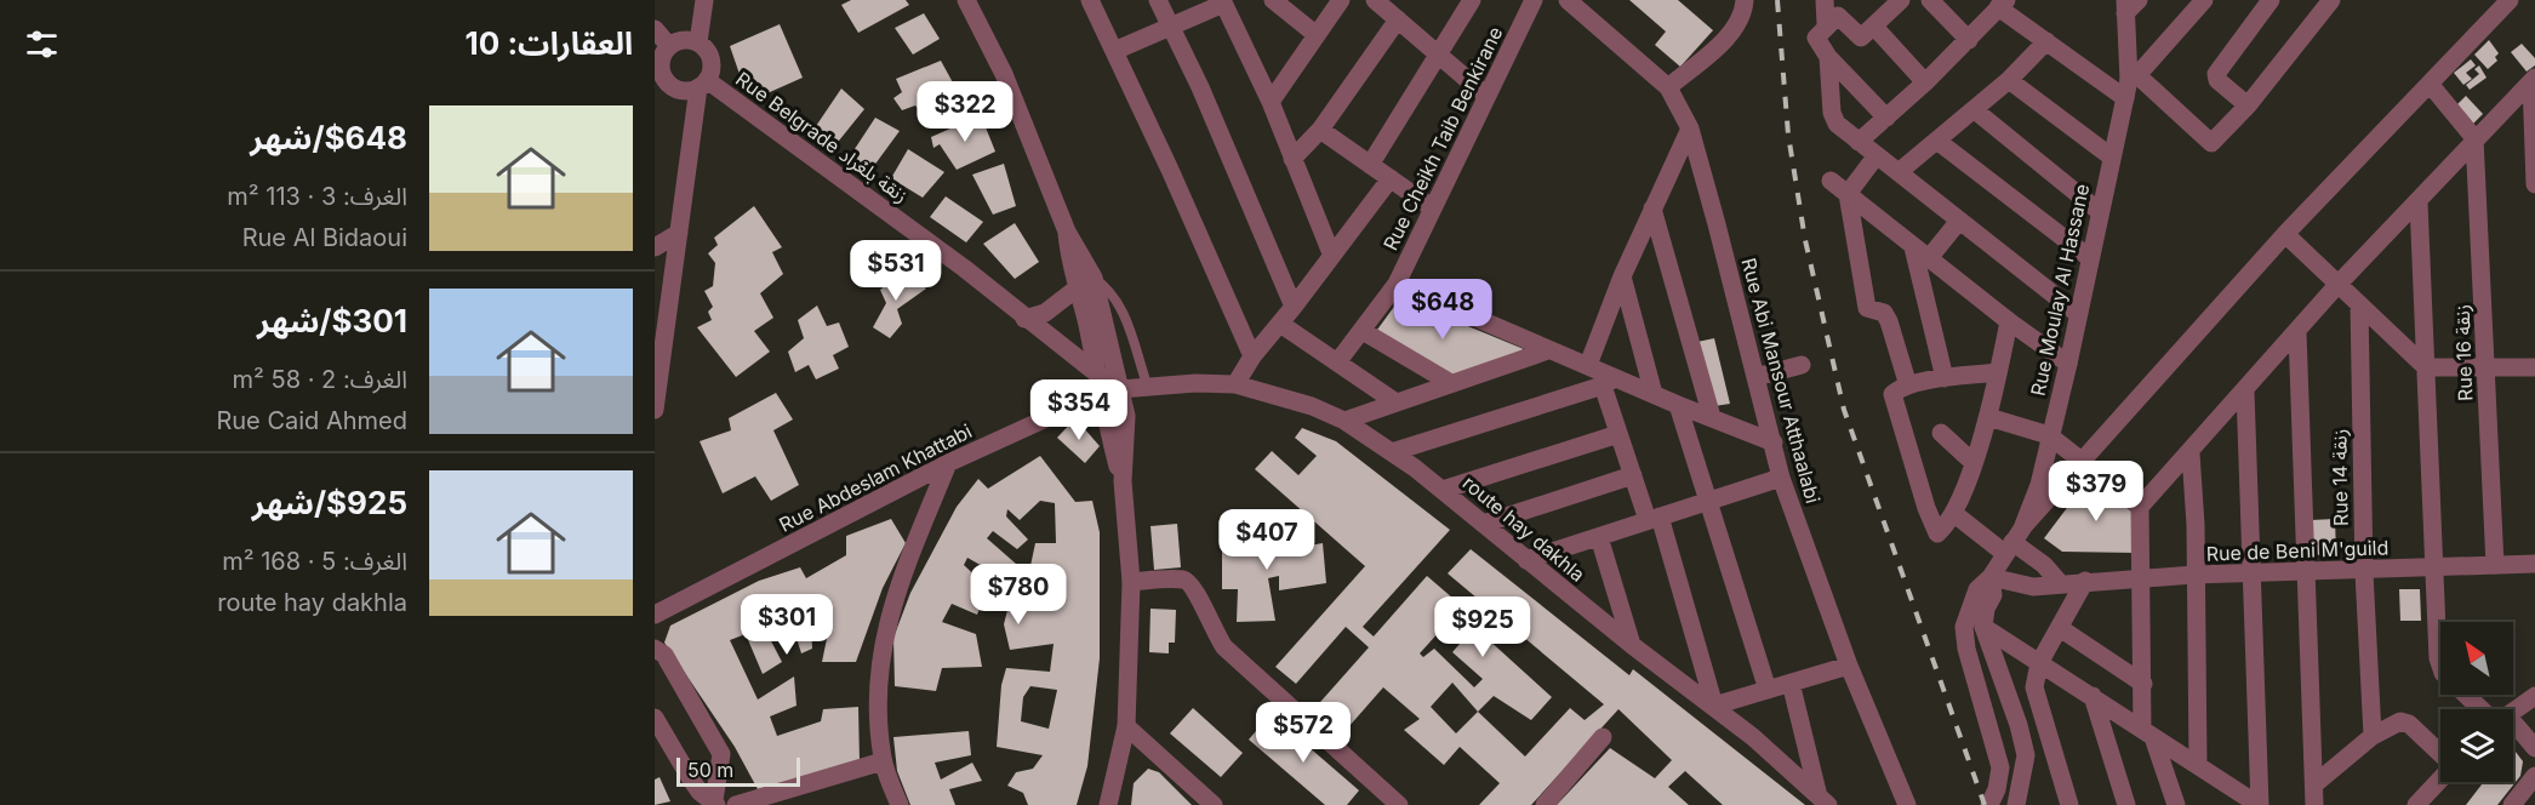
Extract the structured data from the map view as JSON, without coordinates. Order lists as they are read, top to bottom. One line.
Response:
{"streets":{"street":["Rue Belgrade زنقة بلغراد","Rue Cheikh Taib Benkirane","Rue Moulay Al Hassane","Rue 16 زنقة","Rue Abi Mansour Atthaalabi","Rue Abdeslam Khattabi","Rue 14 زنقة","route hay dakhla","Rue de Beni M'guild"]},"crossings":[["Rue Belgrade زنقة بلغراد","Rue Abdeslam Khattabi"],["Rue Belgrade زنقة بلغراد","route hay dakhla"],["Rue Moulay Al Hassane","Rue de Beni M'guild"],["Rue 16 زنقة","Rue de Beni M'guild"],["Rue Abdeslam Khattabi","route hay dakhla"],["Rue 14 زنقة","Rue de Beni M'guild"]],"scale_bar":"50 m","north":"top left","page":{"heading":"العقارات: 10","price":["$322","$531","$648","$354","$379","$407","$780","$301","$925","$572"],"list":[{"name":"$648/شهر","note":"الغرف: 3 · 113 m² · Rue Al Bidaoui"},{"name":"$301/شهر","note":"الغرف: 2 · 58 m² · Rue Caid Ahmed"},{"name":"$925/شهر","note":"الغرف: 5 · 168 m² · route hay dakhla"}],"scale":"50 m"}}
